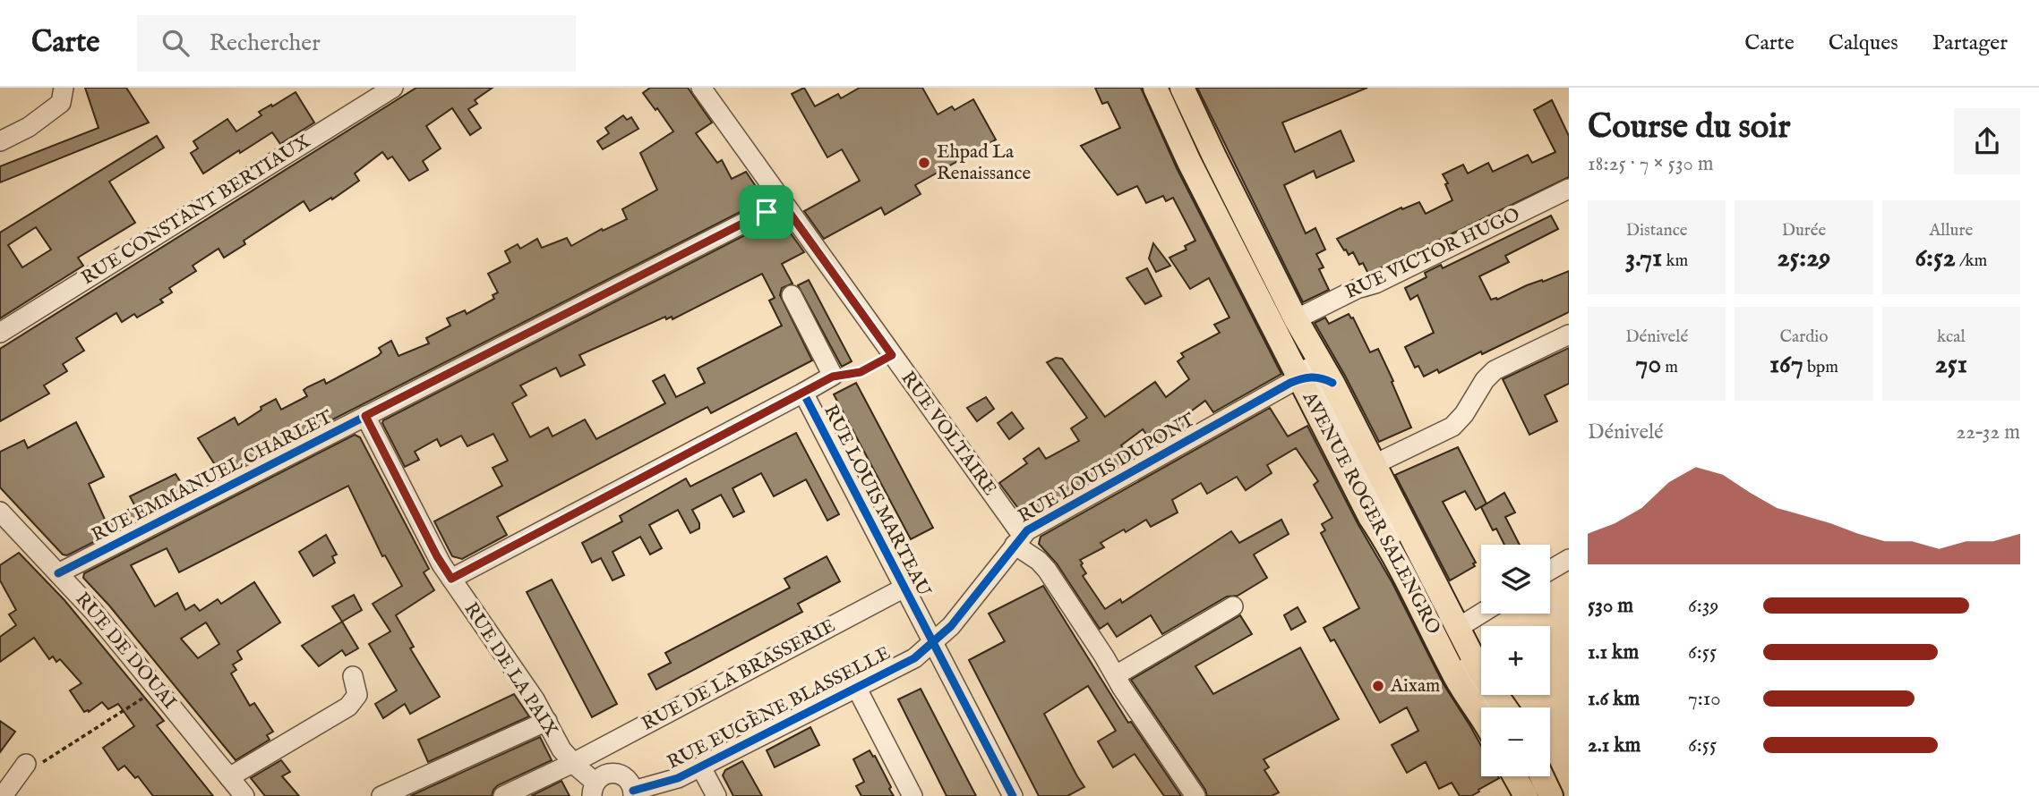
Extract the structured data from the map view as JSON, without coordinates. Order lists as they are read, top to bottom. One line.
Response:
{"streets":{"main road":["AVENUE ROGER SALENGRO"],"street":["RUE CONSTANT BERTIAUX","RUE VICTOR HUGO","RUE VOLTAIRE","RUE LOUIS DUPONT","RUE EMMANUEL CHARLET","RUE LOUIS MARTEAU","RUE DE DOUAI","RUE DE LA PAIX","RUE DE LA BRASSERIE","RUE EUGÈNE BLASSELLE"]},"crossings":[["RUE VICTOR HUGO","AVENUE ROGER SALENGRO"],["RUE VOLTAIRE","RUE LOUIS DUPONT"],["RUE VOLTAIRE","RUE EMMANUEL CHARLET"],["RUE LOUIS DUPONT","RUE LOUIS MARTEAU"],["RUE LOUIS DUPONT","AVENUE ROGER SALENGRO"],["RUE LOUIS DUPONT","RUE EUGÈNE BLASSELLE"],["RUE EMMANUEL CHARLET","RUE DE DOUAI"],["RUE EMMANUEL CHARLET","RUE DE LA PAIX"],["RUE LOUIS MARTEAU","RUE DE LA PAIX"],["RUE LOUIS MARTEAU","RUE DE LA BRASSERIE"],["RUE LOUIS MARTEAU","RUE EUGÈNE BLASSELLE"],["RUE DE LA PAIX","RUE DE LA BRASSERIE"]],"places":["Ehpad La Renaissance","Aixam"],"page":{"header":"Carte","search":"Rechercher","nav":["Carte","Calques","Partager"],"heading":["Course du soir","18:25 · 7 × 530 m"],"stats":[["Distance","3.71 km"],["Durée","25:29"],["Allure","6:52 /km"],["Dénivelé","70 m"],["Cardio","167 bpm"],["kcal","251"]],"chart":["Dénivelé","22–32 m"],"map_buttons":["+","−"],"list":[{"name":"530 m","note":"6:39"},{"name":"1.1 km","note":"6:55"},{"name":"1.6 km","note":"7:10"},{"name":"2.1 km","note":"6:55"}]}}
